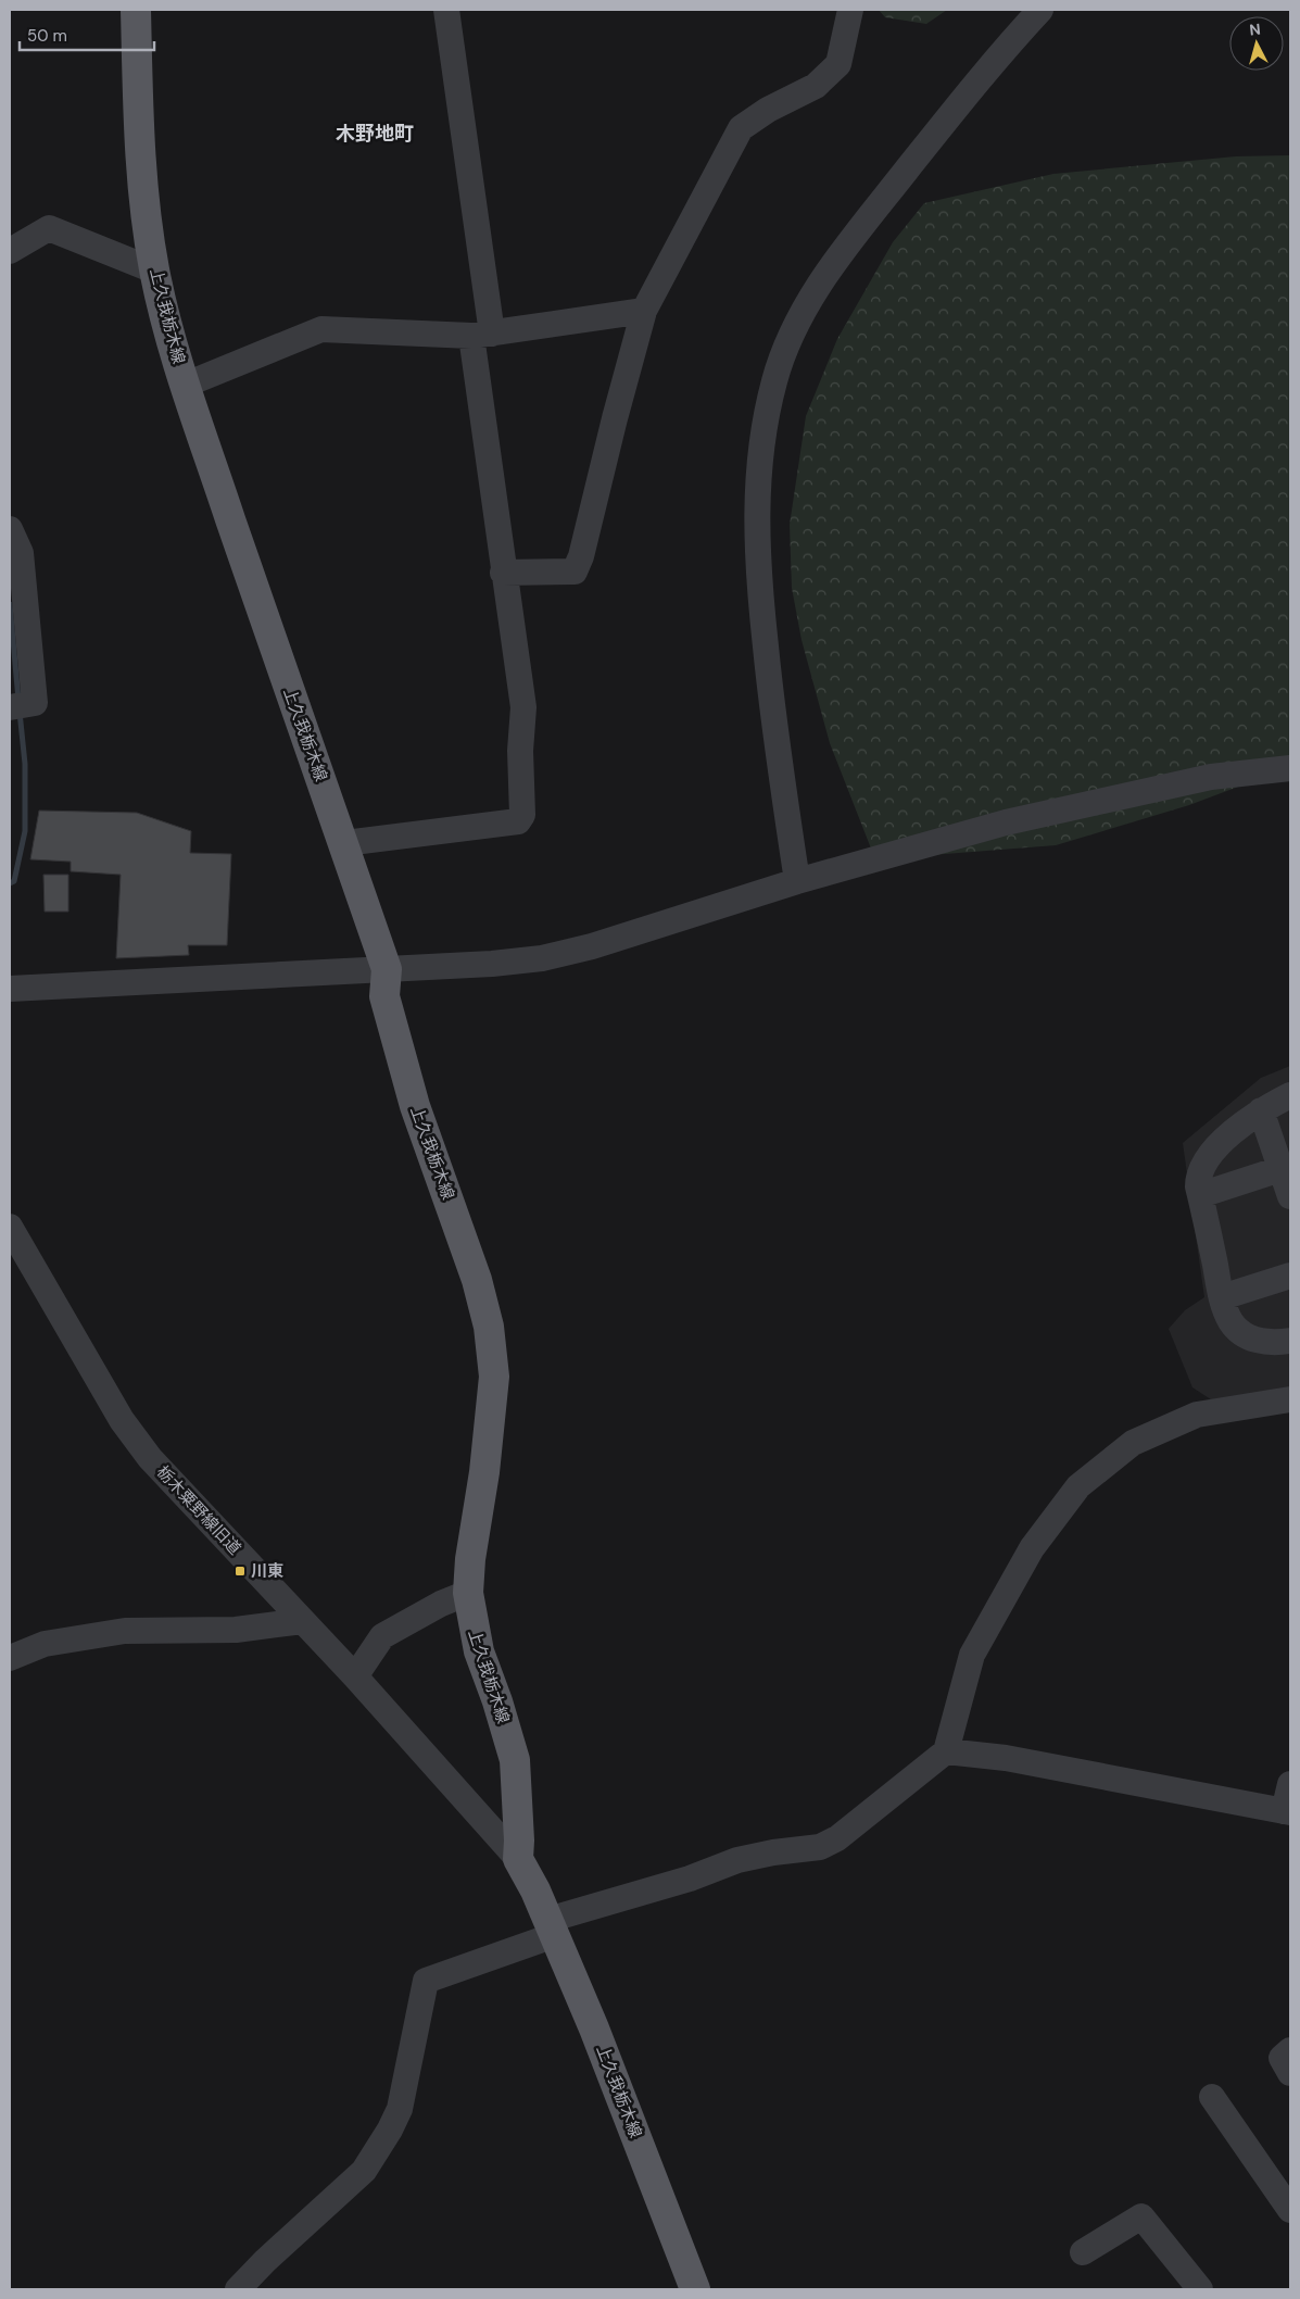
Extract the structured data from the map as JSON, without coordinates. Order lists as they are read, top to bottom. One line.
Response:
{"streets":{"main road":["上久我栃木線"],"street":["栃木粟野線旧道"]},"crossings":[["上久我栃木線","栃木粟野線旧道"]],"districts":["木野地町"],"places":{"transit":["川東"]},"scale_bar":"50 m","north":"top"}
